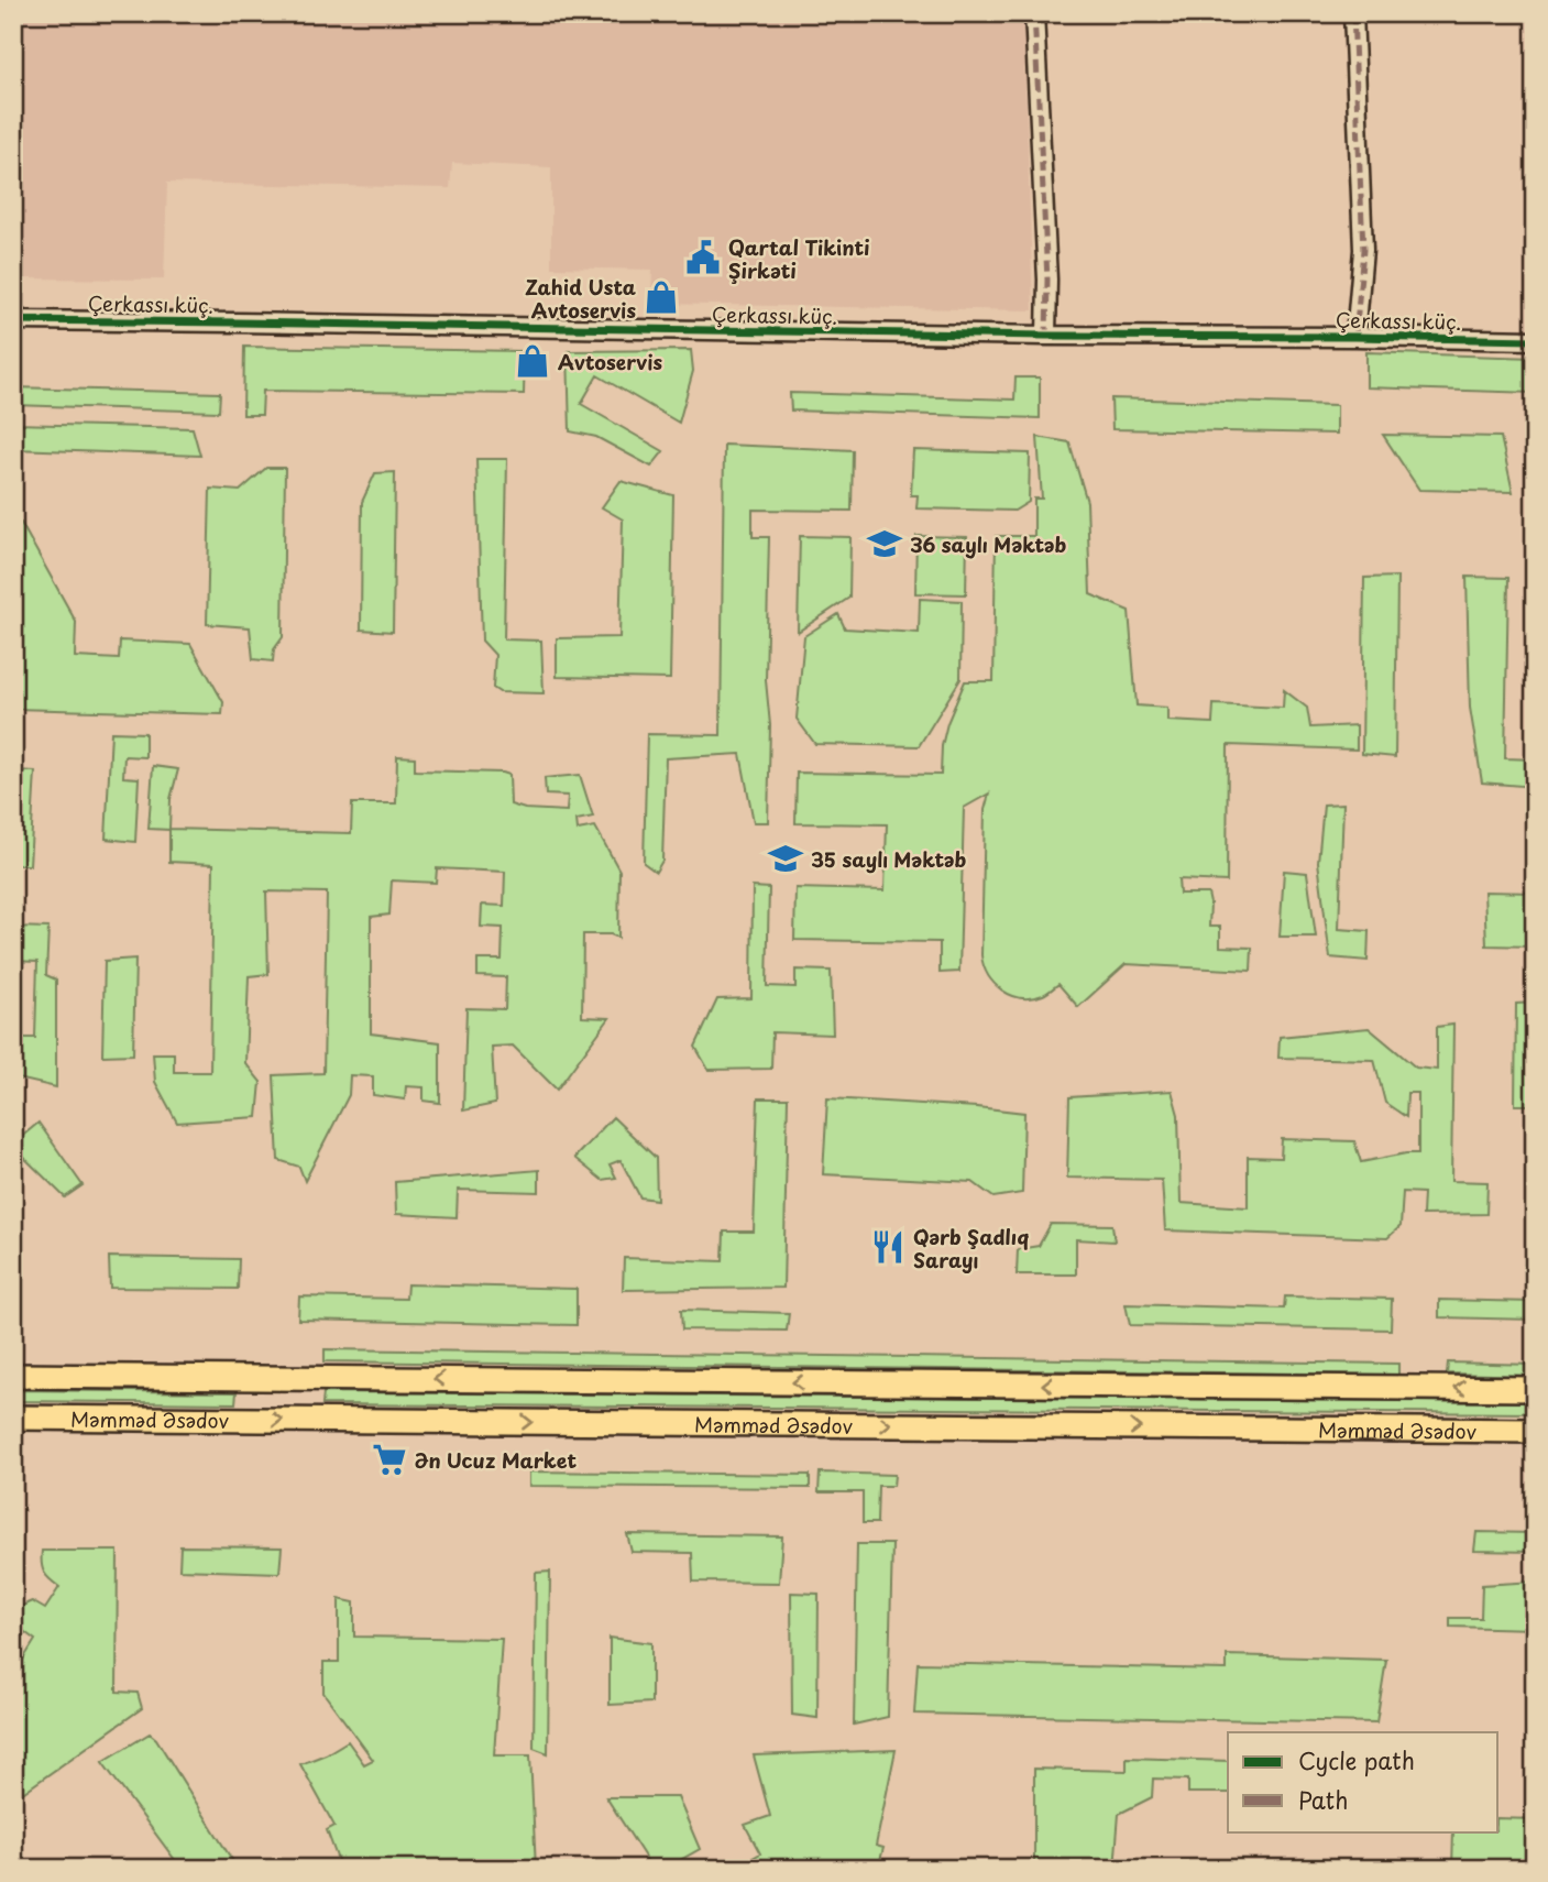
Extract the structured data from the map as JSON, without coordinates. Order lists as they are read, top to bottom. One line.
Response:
{"streets":{"main road":["Məmməd Əsədov"],"street":["Çerkassı küç."]},"places":{"public building":["Qartal Tikinti Şirkәti"],"shop":["Zahid Usta Avtoservis","Avtoservis"],"school or university":["36 saylı Məktəb","35 saylı Məktəb"],"restaurant":["Qәrb Şadlıq Sarayı"],"supermarket":["Ən Ucuz Market"]},"legend":["Cycle path","Path"]}
